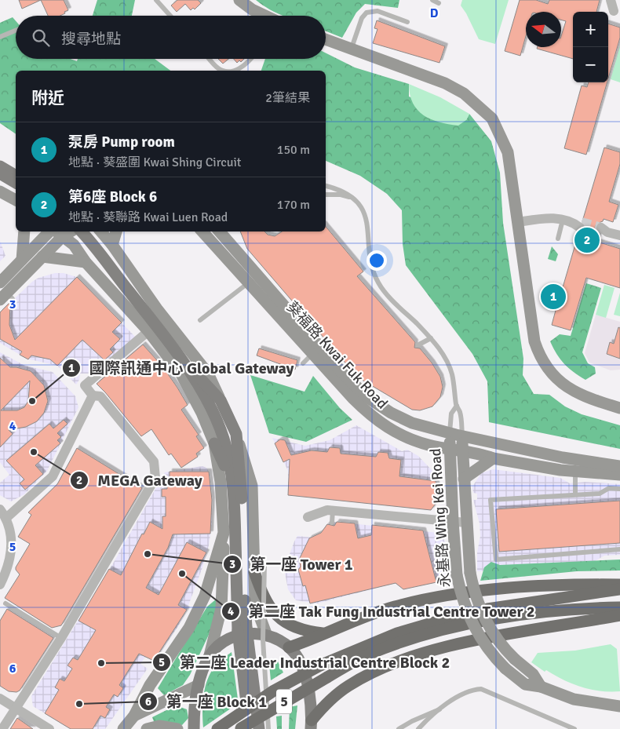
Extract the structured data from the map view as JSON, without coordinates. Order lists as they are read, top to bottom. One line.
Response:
{"streets":{"highway":["5"],"main road":["葵福路 Kwai Fuk Road","永基路 Wing Kei Road"]},"crossings":[["葵福路 Kwai Fuk Road","永基路 Wing Kei Road"]],"places":["國際訊通中心 Global Gateway","MEGA Gateway","第一座 Tower 1","第二座 Tak Fung Industrial Centre Tower 2","第二座 Leader Industrial Centre Block 2","第一座 Block 1"],"north":"left","page":{"map_buttons":["+","−"],"search":"搜尋地點","heading":["附近","2筆結果"],"list":[{"mark":"1","name":"泵房 Pump room","note":"地點 · 葵盛圍 Kwai Shing Circuit","value":"150 m"},{"mark":"2","name":"第6座 Block 6","note":"地點 · 葵聯路 Kwai Luen Road","value":"170 m"}],"pins":["2","1"]},"grid":{"columns":["D"],"rows":["3","4","5","6"]}}
